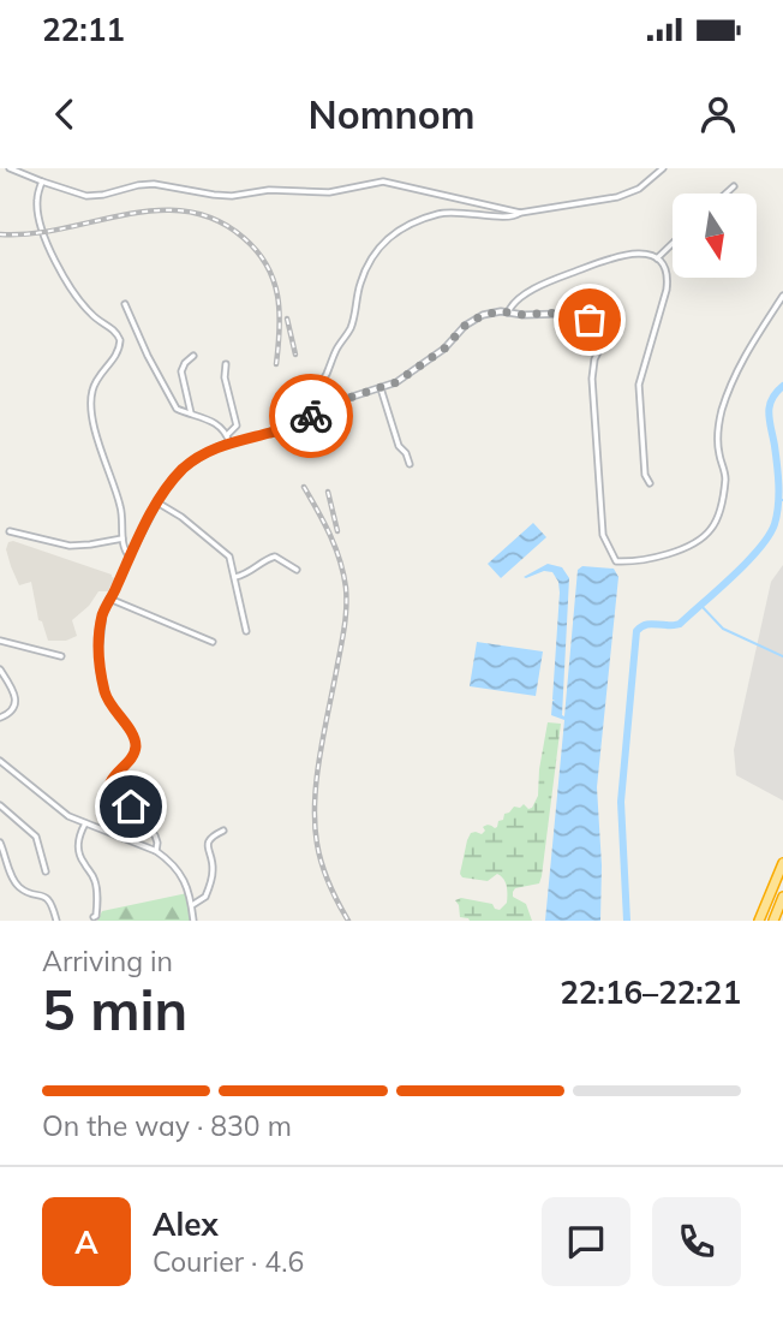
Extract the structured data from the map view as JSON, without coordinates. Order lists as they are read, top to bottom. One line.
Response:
{"north":"bottom","page":{"status":"22:11","header":"Nomnom","heading":["5 min","Arriving in","22:16–22:21"],"panel":["Alex","Courier · 4.6"],"bar":"On the way · 830 m","round":"A"}}
